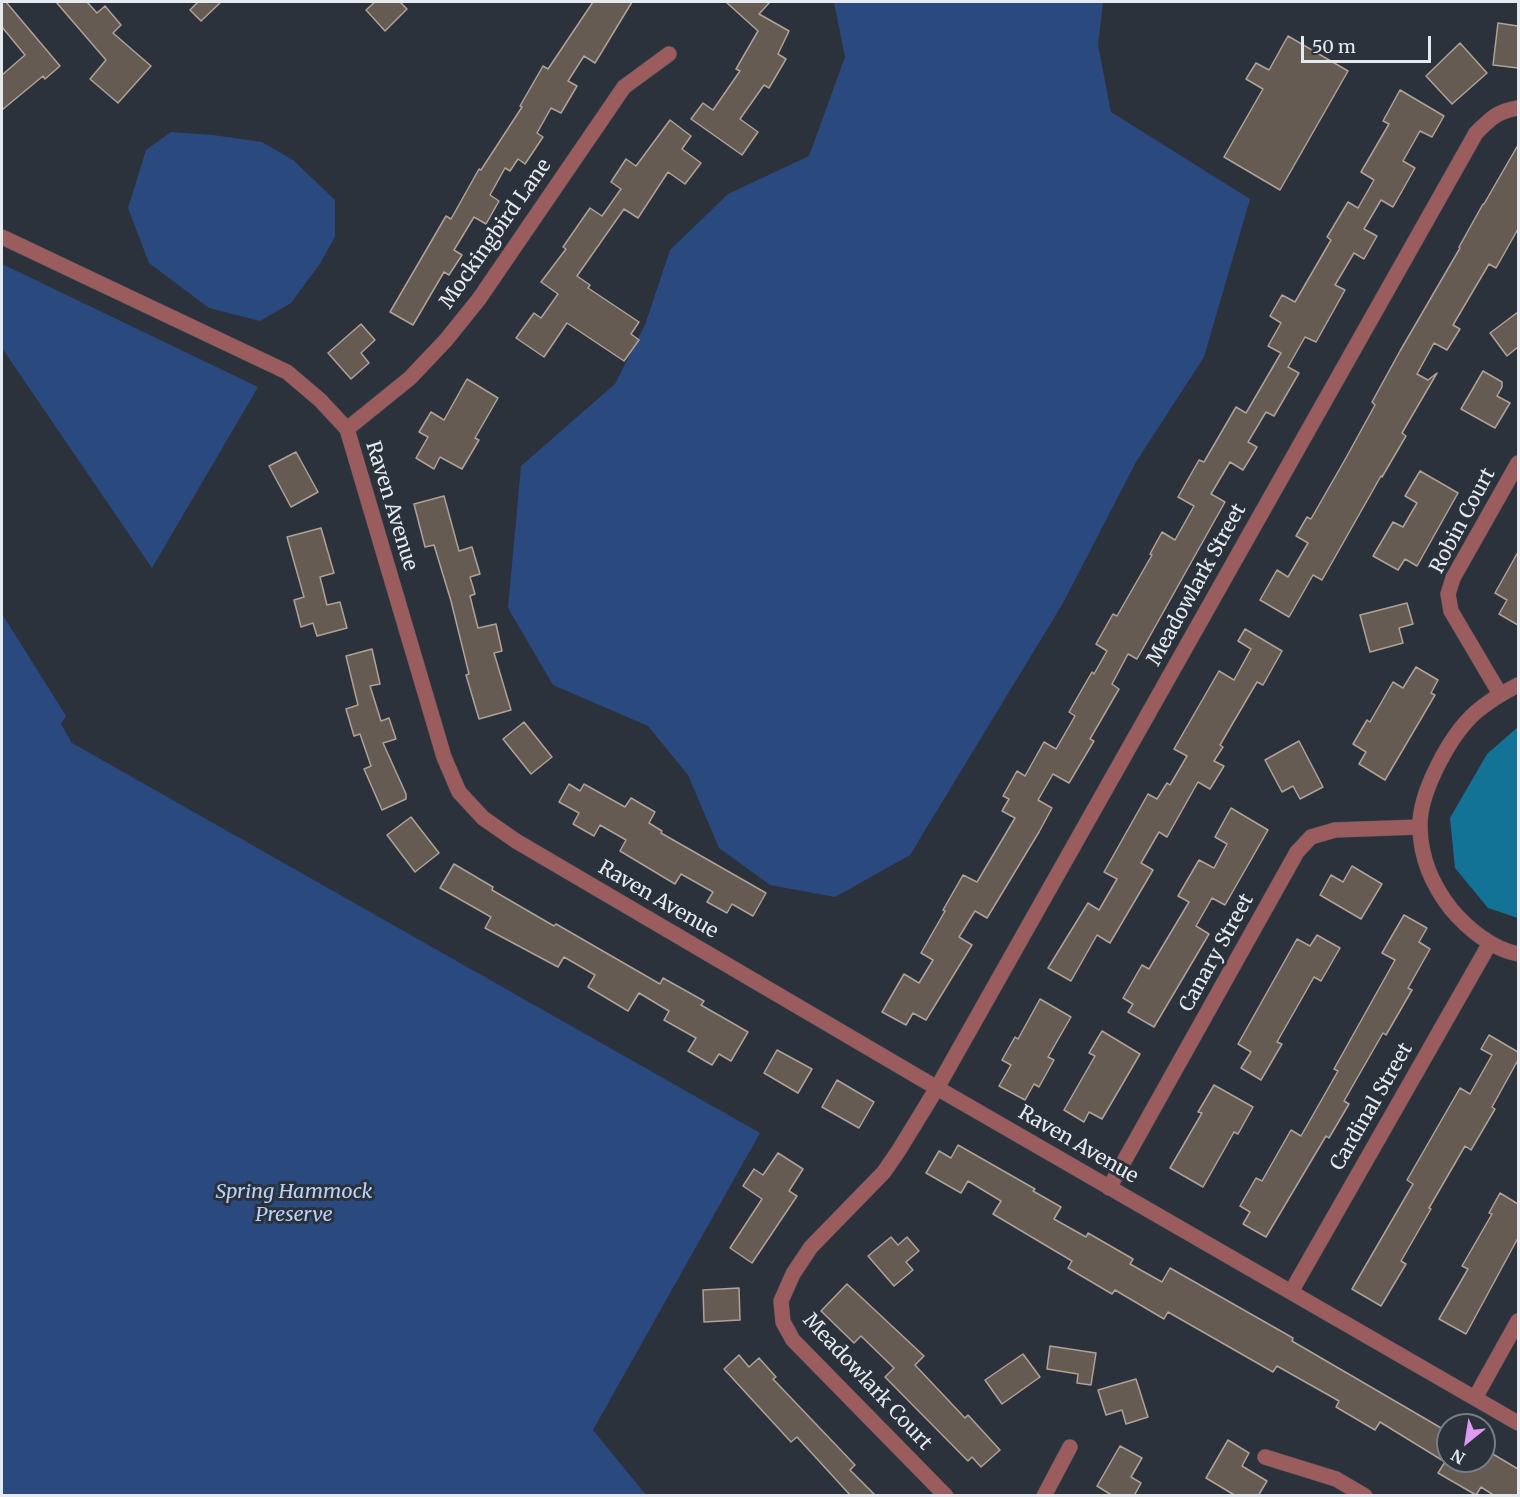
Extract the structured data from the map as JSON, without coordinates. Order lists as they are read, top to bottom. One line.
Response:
{"streets":{"street":["Mockingbird Lane","Raven Avenue","Robin Court","Meadowlark Street","Canary Street","Cardinal Street","Meadowlark Court"]},"crossings":[["Mockingbird Lane","Raven Avenue"],["Raven Avenue","Meadowlark Street"],["Raven Avenue","Canary Street"],["Raven Avenue","Cardinal Street"],["Raven Avenue","Meadowlark Court"],["Meadowlark Street","Meadowlark Court"]],"parks":["Spring Hammock Preserve"],"scale_bar":"50 m","north":"bottom left"}
